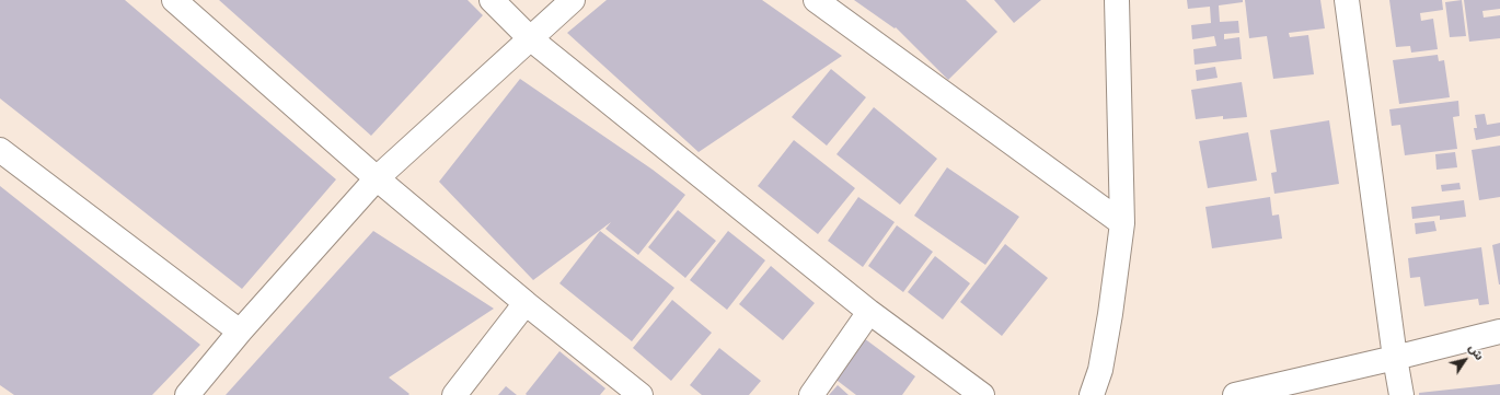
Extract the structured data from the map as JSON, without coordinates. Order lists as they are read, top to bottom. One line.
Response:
{"north":"top right"}
